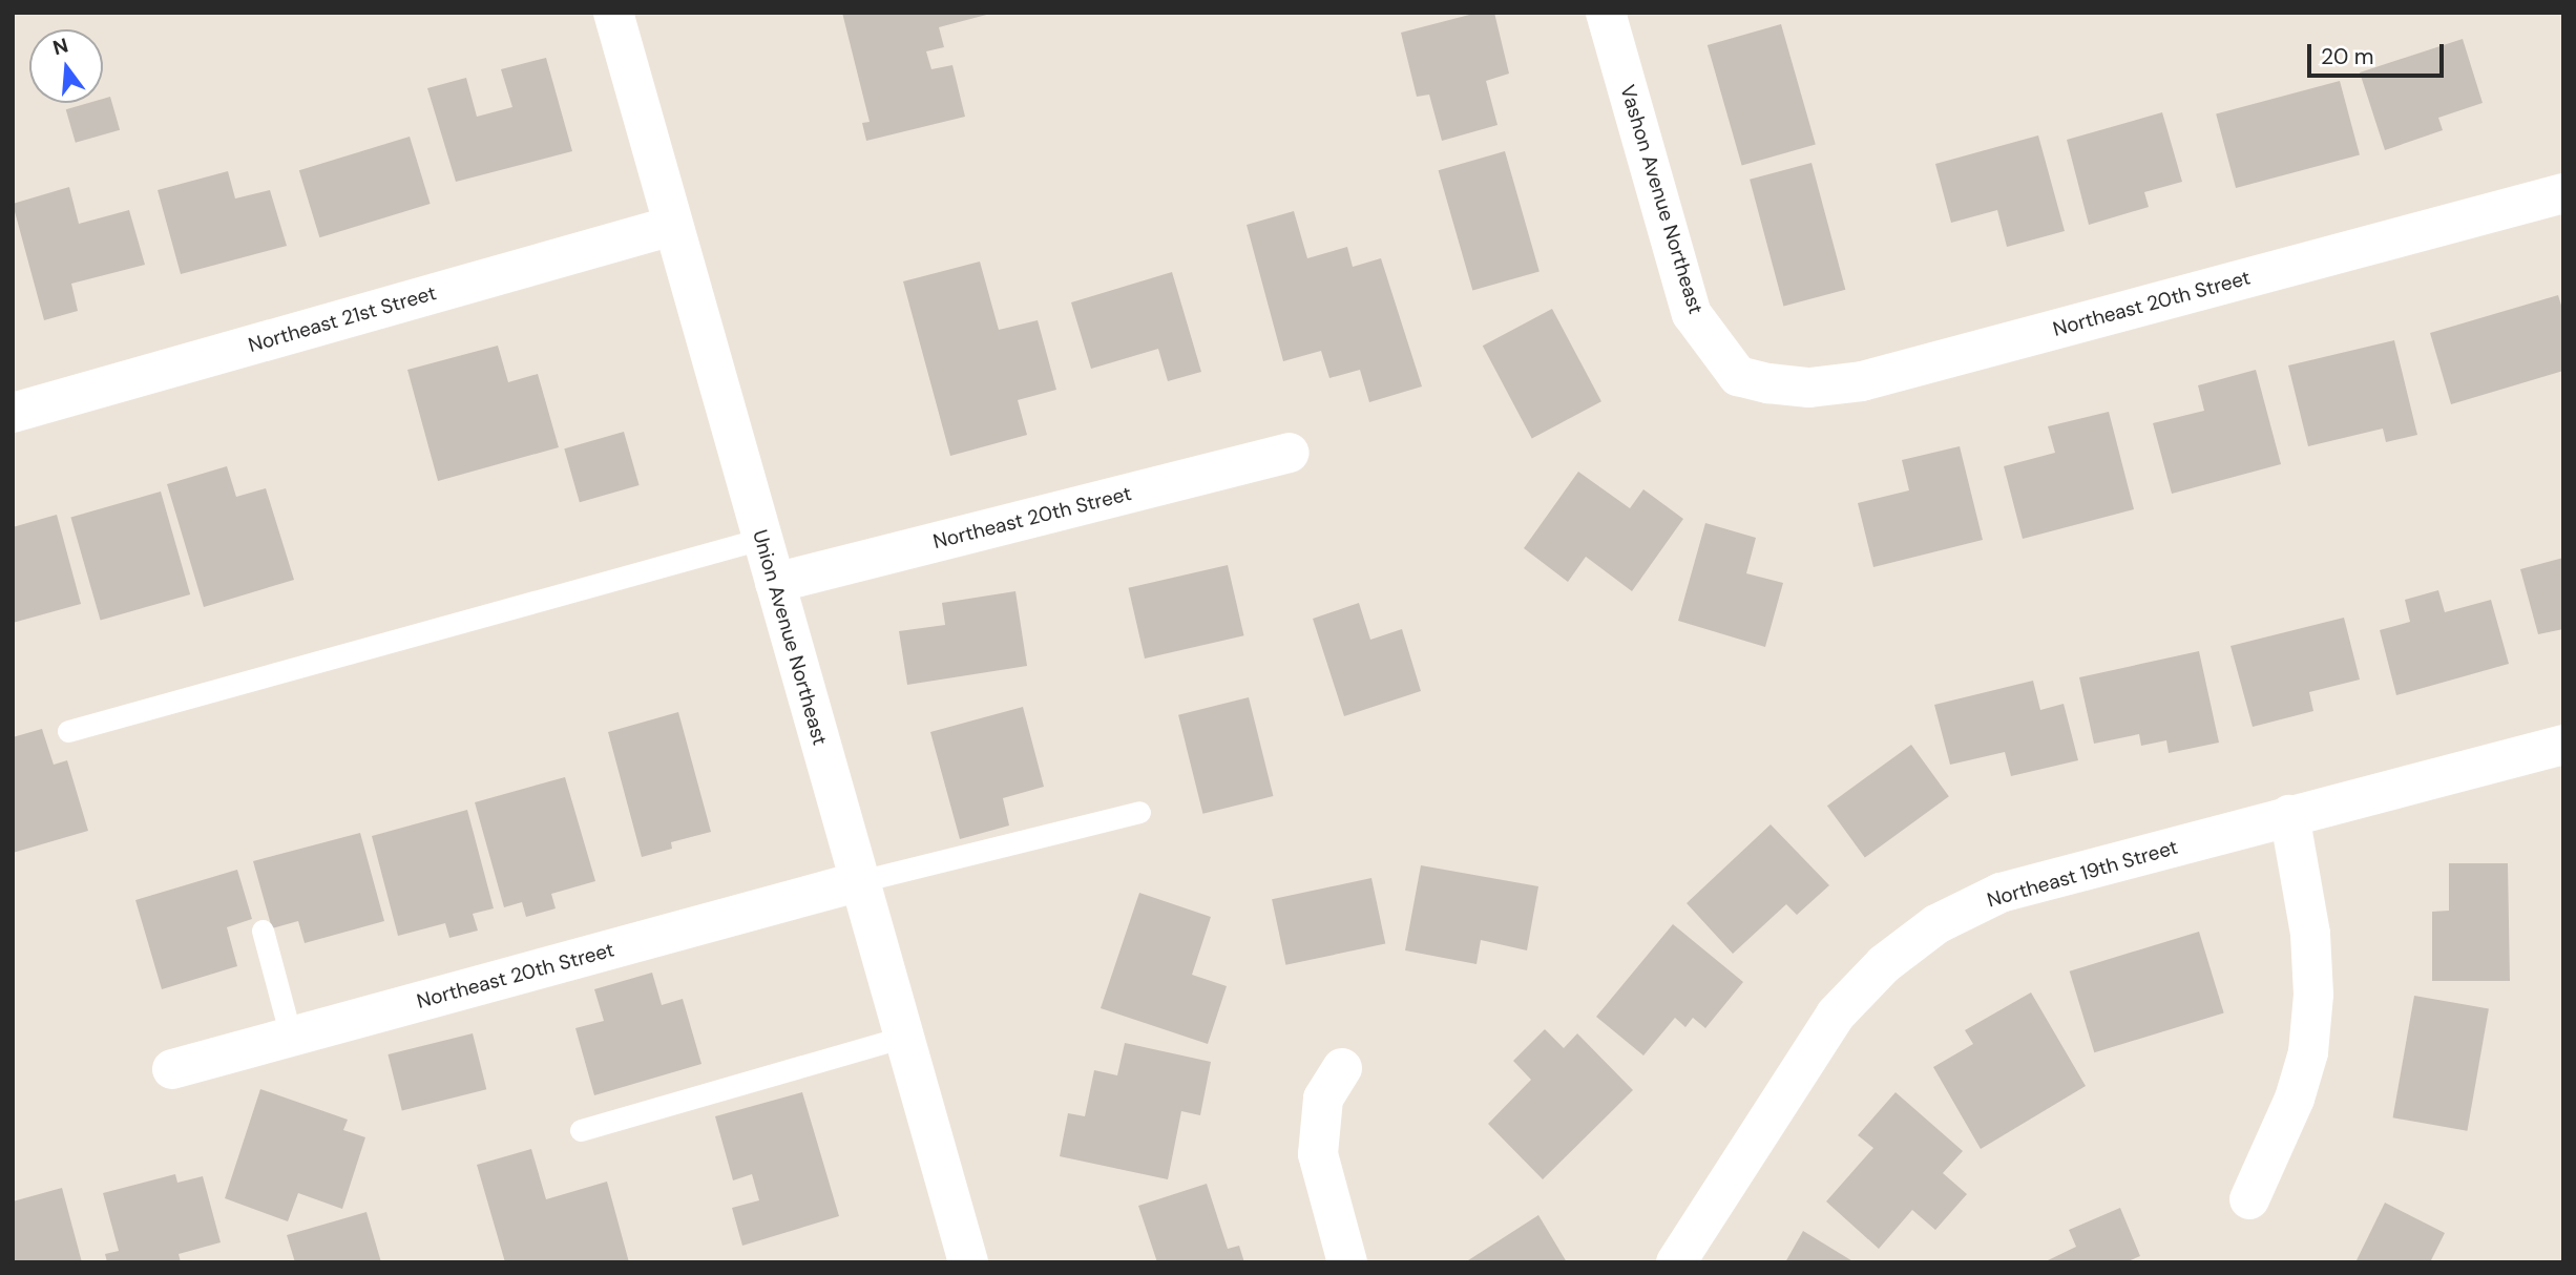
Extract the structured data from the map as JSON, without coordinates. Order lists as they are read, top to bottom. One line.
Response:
{"streets":{"street":["Vashon Avenue Northeast","Northeast 20th Street","Northeast 21st Street","Union Avenue Northeast","Northeast 19th Street"]},"crossings":[["Vashon Avenue Northeast","Northeast 20th Street"],["Northeast 20th Street","Union Avenue Northeast"],["Northeast 21st Street","Union Avenue Northeast"]],"scale_bar":"20 m","north":"top"}
